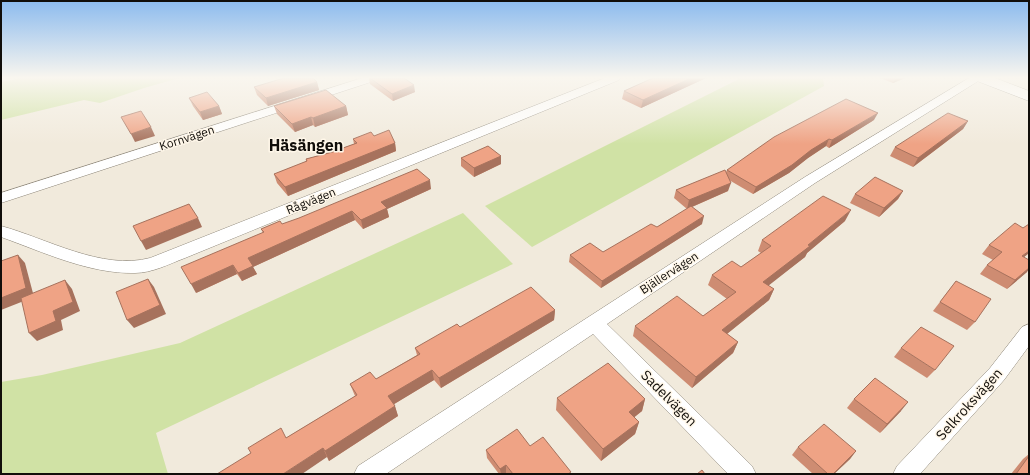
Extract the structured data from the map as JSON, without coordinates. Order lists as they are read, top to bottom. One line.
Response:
{"streets":{"street":["Kornvägen","Rågvägen","Bjällervägen","Sadelvägen","Selkroksvägen"]},"crossings":[["Bjällervägen","Sadelvägen"]],"districts":["Häsängen"]}
